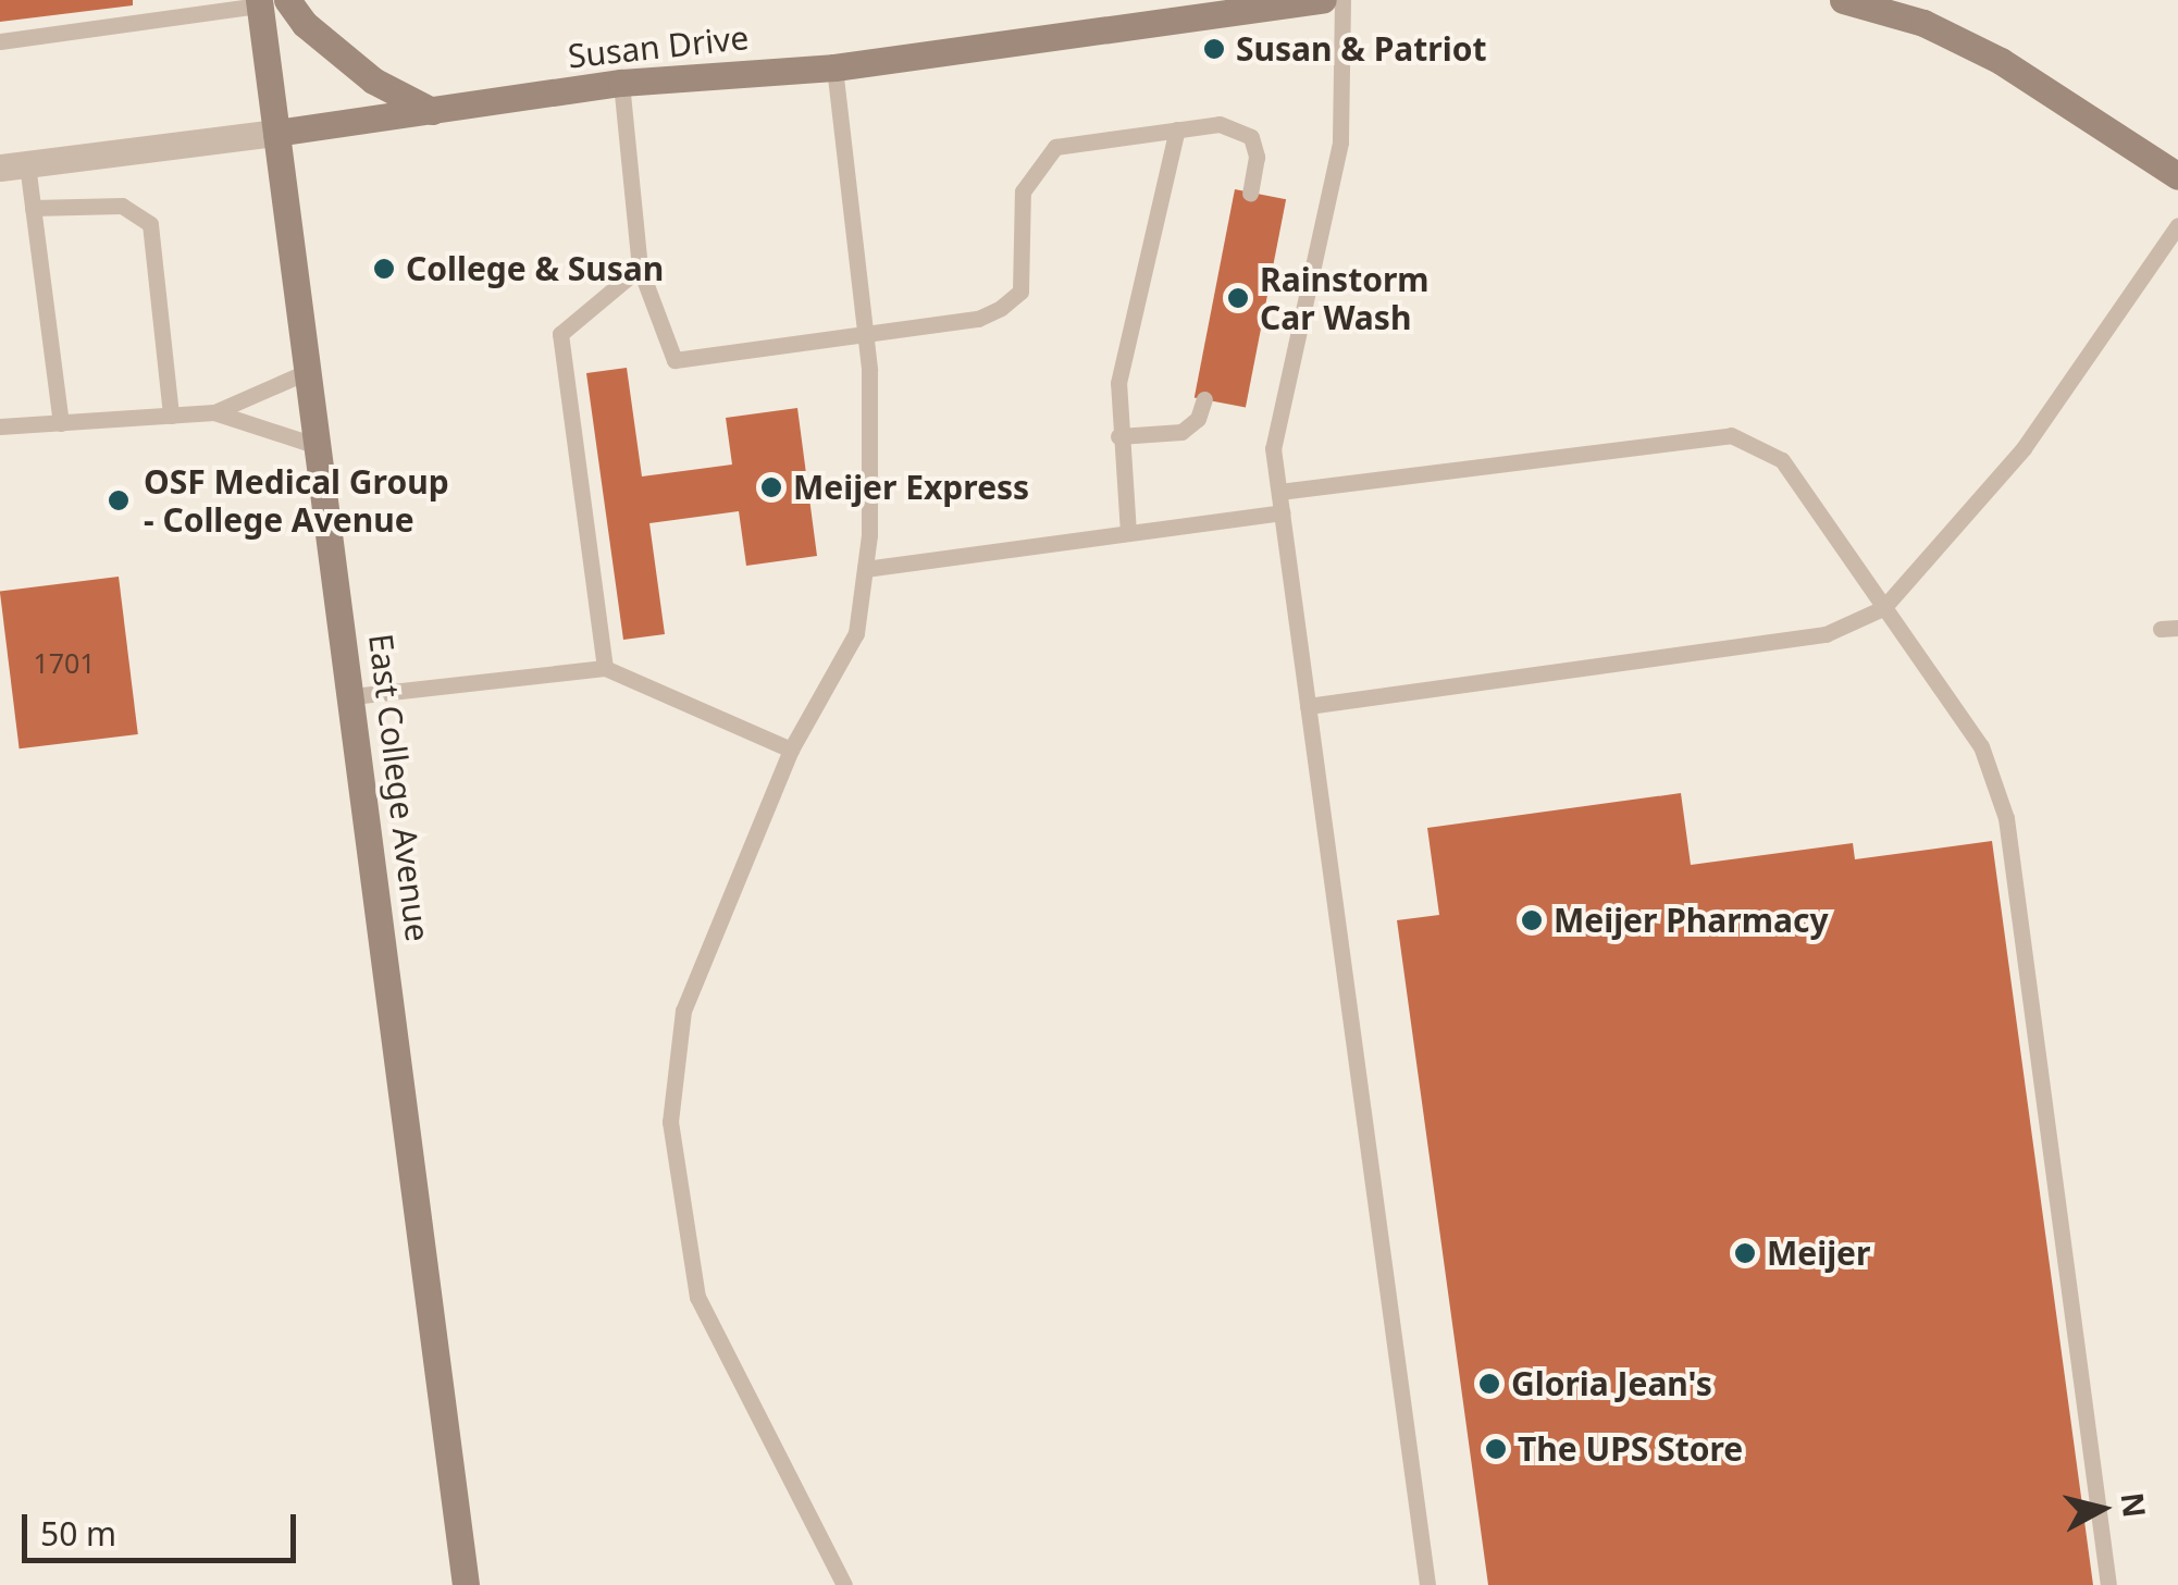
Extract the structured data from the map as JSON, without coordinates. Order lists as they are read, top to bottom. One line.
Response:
{"streets":{"main road":["Susan Drive","East College Avenue"]},"crossings":[["Susan Drive","East College Avenue"]],"places":["Susan & Patriot","College & Susan","Rainstorm Car Wash","Meijer Express","OSF Medical Group - College Avenue","Meijer Pharmacy","Meijer","Gloria Jean's","The UPS Store"],"house_numbers":["1701"],"scale_bar":"50 m","north":"right"}
